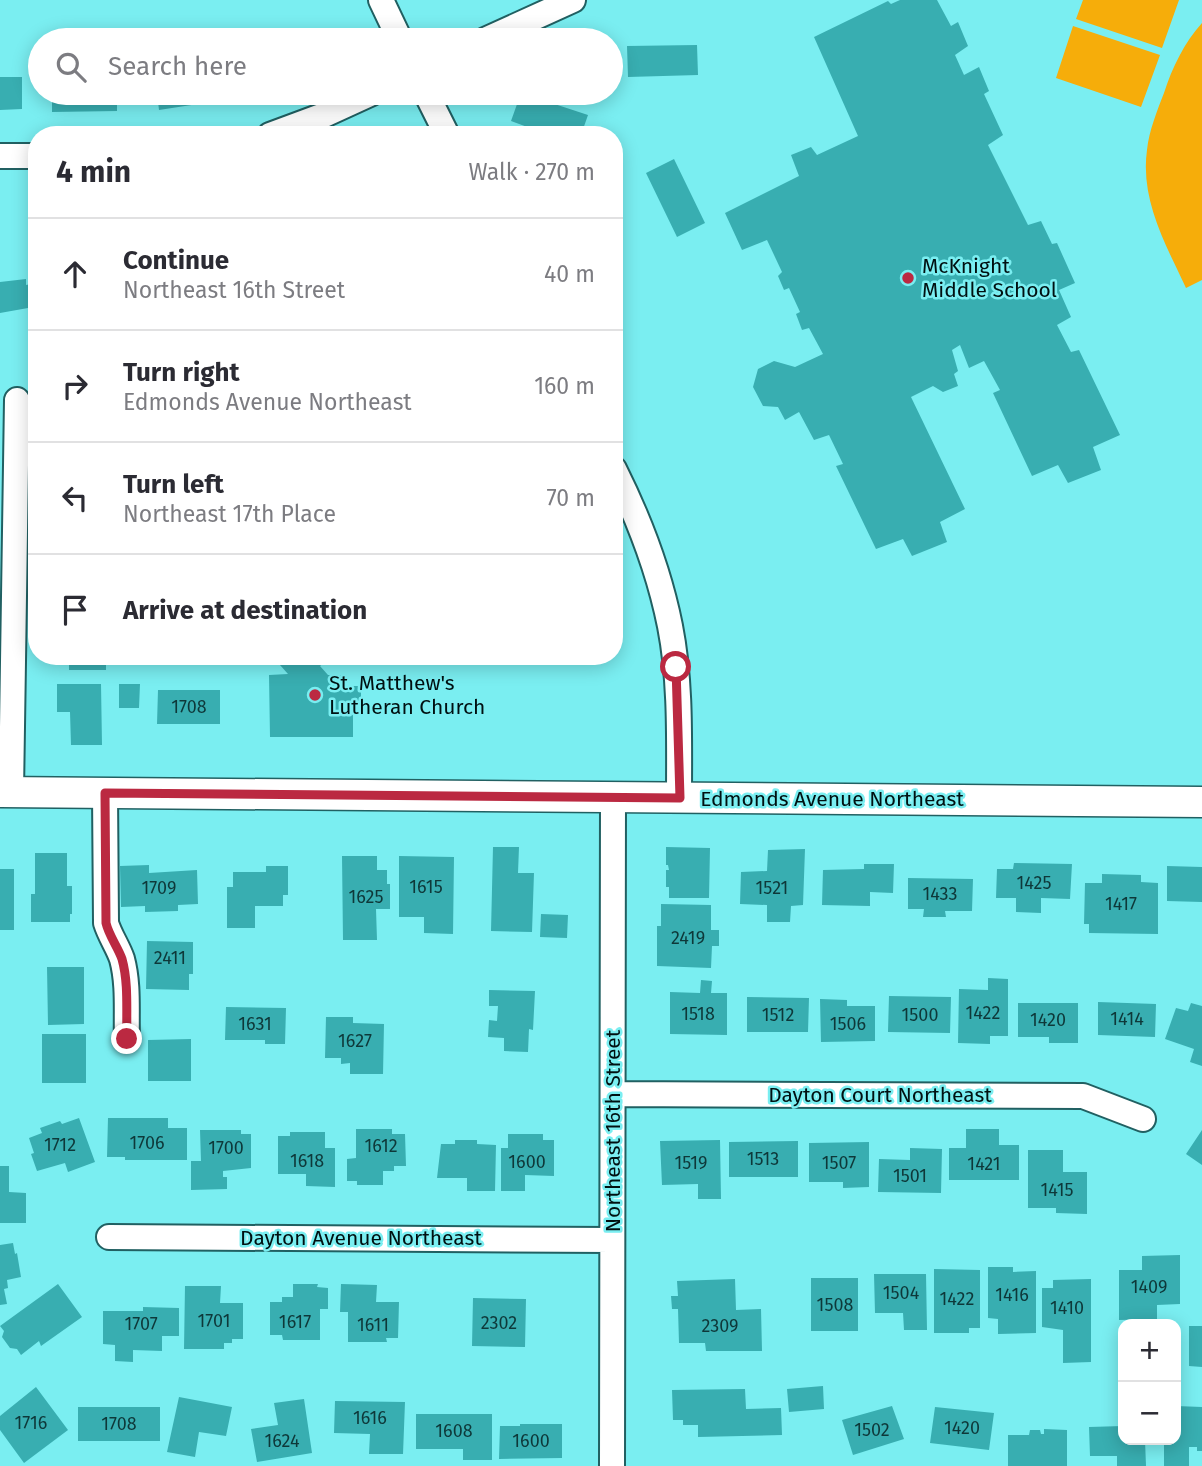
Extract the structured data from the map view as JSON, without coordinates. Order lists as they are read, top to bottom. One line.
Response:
{"streets":{"street":["Edmonds Avenue Northeast","Dayton Court Northeast","Northeast 16th Street","Dayton Avenue Northeast"]},"crossings":[["Edmonds Avenue Northeast","Northeast 16th Street"],["Dayton Court Northeast","Northeast 16th Street"],["Northeast 16th Street","Dayton Avenue Northeast"]],"places":["McKnight Middle School","St. Matthew's Lutheran Church"],"house_numbers":["1708","1425","1615","1709","1521","1433","1625","1417","2419","2411","1422","1518","1512","1500","1414","1420","1631","1506","1627","1706","1712","1612","1700","1513","1618","1600","1519","1507","1421","1501","1415","1409","1504","1416","1422","1508","1410","1701","1617","2302","1707","1611","2309","1616","1716","1708","1420","1502","1608","1624","1600"],"page":{"search":"Search here","heading":["4 min","Walk · 270 m"],"list":[["Continue","Northeast 16th Street","40 m"],["Turn right","Edmonds Avenue Northeast","160 m"],["Turn left","Northeast 17th Place","70 m"],"Arrive at destination"],"map_buttons":["+","−"]}}
